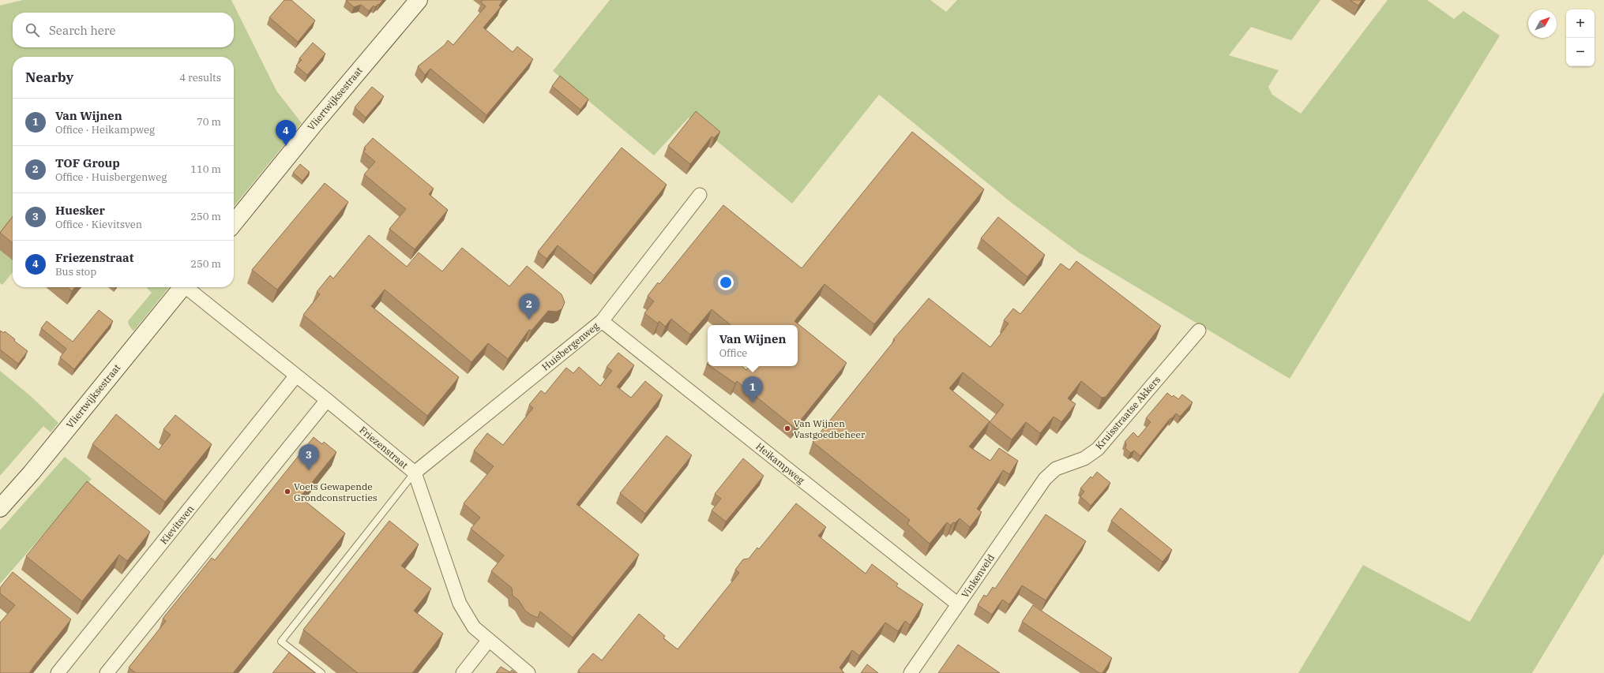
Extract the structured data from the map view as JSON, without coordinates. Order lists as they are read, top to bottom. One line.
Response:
{"streets":{"street":["Vliertwijksestraat","Huisbergenweg","Kruisstraatse Akkers","Friezenstraat","Heikampweg","Kievitsven","Vinkenveld"]},"crossings":[["Huisbergenweg","Friezenstraat"],["Huisbergenweg","Heikampweg"],["Kruisstraatse Akkers","Vinkenveld"],["Friezenstraat","Kievitsven"],["Heikampweg","Vinkenveld"]],"places":["Van Wijnen Vastgoedbeheer","Voets Gewapende Grondconstructies"],"north":"top right","page":{"map_buttons":["+","−"],"search":"Search here","heading":["Nearby","4 results"],"list":[{"mark":"1","name":"Van Wijnen","note":"Office · Heikampweg","value":"70 m"},{"mark":"2","name":"TOF Group","note":"Office · Huisbergenweg","value":"110 m"},{"mark":"3","name":"Huesker","note":"Office · Kievitsven","value":"250 m"},{"mark":"4","name":"Friezenstraat","note":"Bus stop","value":"250 m"}],"pins":["4","2","1","3"],"popup":["Van Wijnen","Office"]}}
